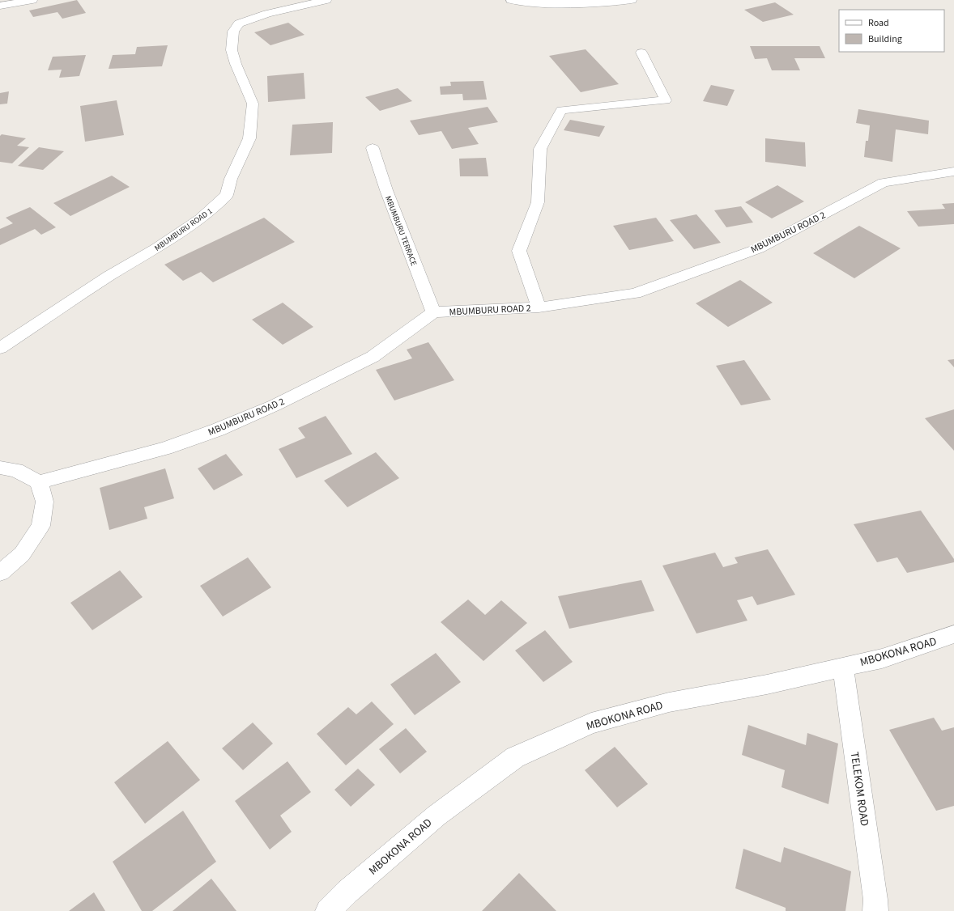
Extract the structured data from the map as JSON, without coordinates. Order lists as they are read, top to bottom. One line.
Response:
{"streets":{"street":["MBUMBURU ROAD 1","MBUMBURU TERRACE","MBUMBURU ROAD 2","MBOKONA ROAD","TELEKOM ROAD"]},"crossings":[["MBUMBURU TERRACE","MBUMBURU ROAD 2"],["MBOKONA ROAD","TELEKOM ROAD"]],"legend":["Road","Building"]}
